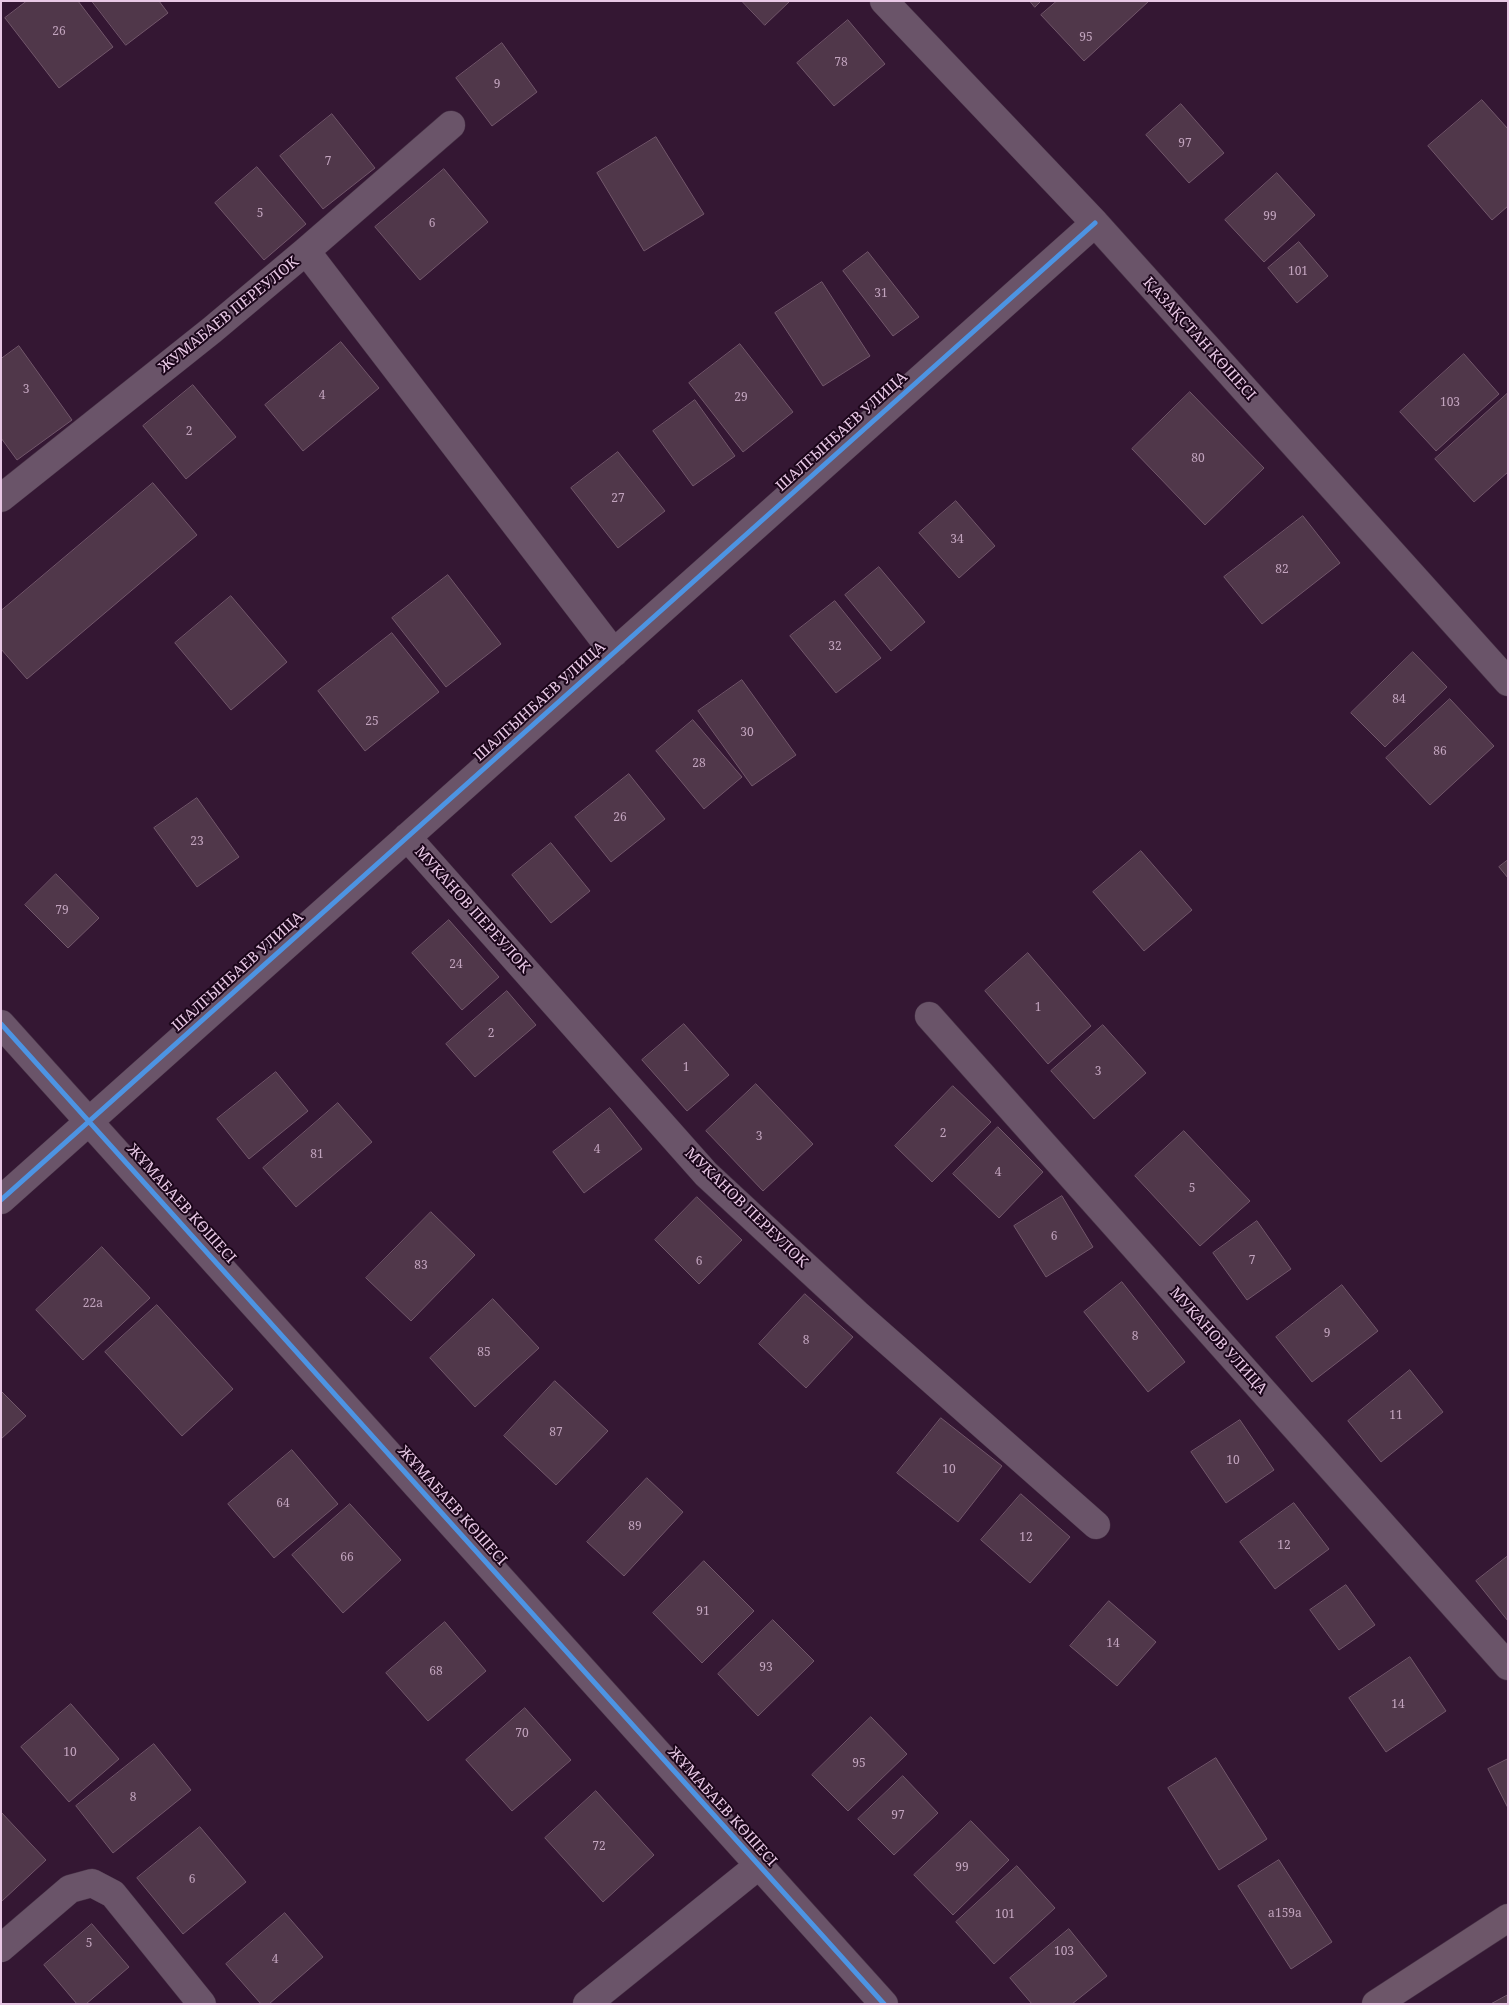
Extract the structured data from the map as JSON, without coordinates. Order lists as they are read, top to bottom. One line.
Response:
{"streets":{"street":["ЖУМАБАЕВ ПЕРЕУЛОК","ҚАЗАҚСТАН КӨШЕСІ","ШАЛГЫНБАЕВ УЛИЦА","МУКАНОВ ПЕРЕУЛОК","ЖҰМАБАЕВ КӨШЕСІ","МУКАНОВ УЛИЦА"]},"crossings":[["ҚАЗАҚСТАН КӨШЕСІ","ШАЛГЫНБАЕВ УЛИЦА"],["ШАЛГЫНБАЕВ УЛИЦА","МУКАНОВ ПЕРЕУЛОК"],["ШАЛГЫНБАЕВ УЛИЦА","ЖҰМАБАЕВ КӨШЕСІ"]],"house_numbers":["26","95","78","9","97","7","5","99","6","101","31","3","4","29","103","2","80","27","34","82","32","84","25","30","86","28","26","23","79","24","1","2","1","3","2","3","4","81","4","5","6","7","6","83","22а","9","8","8","85","11","87","10","10","64","89","12","12","66","91","14","93","68","14","70","10","95","8","97","72","99","6","а159а","101","5","103","4"]}
